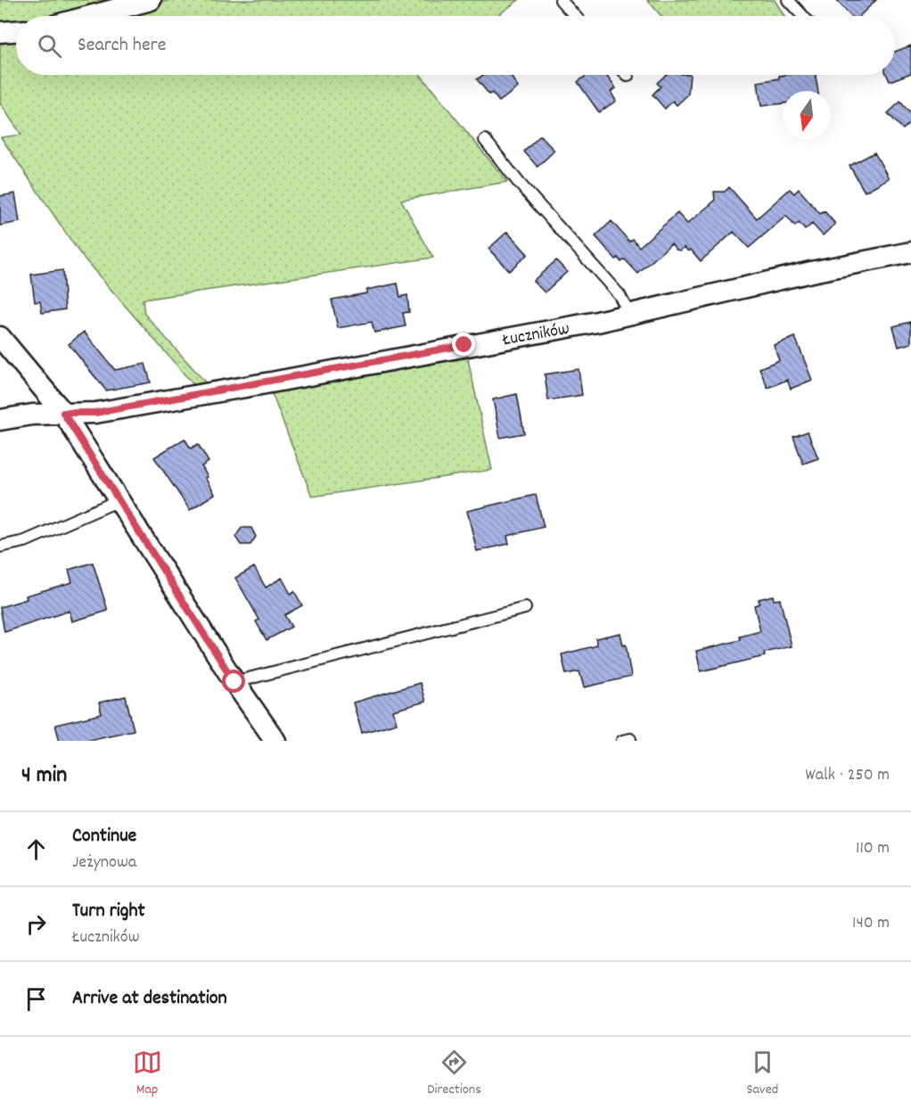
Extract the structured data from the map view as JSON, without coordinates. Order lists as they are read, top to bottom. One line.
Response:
{"streets":{"street":["Łuczników"]},"north":"bottom","page":{"search":"Search here","heading":["4 min","Walk · 250 m"],"list":[["Continue","Jeżynowa","110 m"],["Turn right","Łuczników","140 m"],"Arrive at destination"],"nav":["Map","Directions","Saved"]}}
